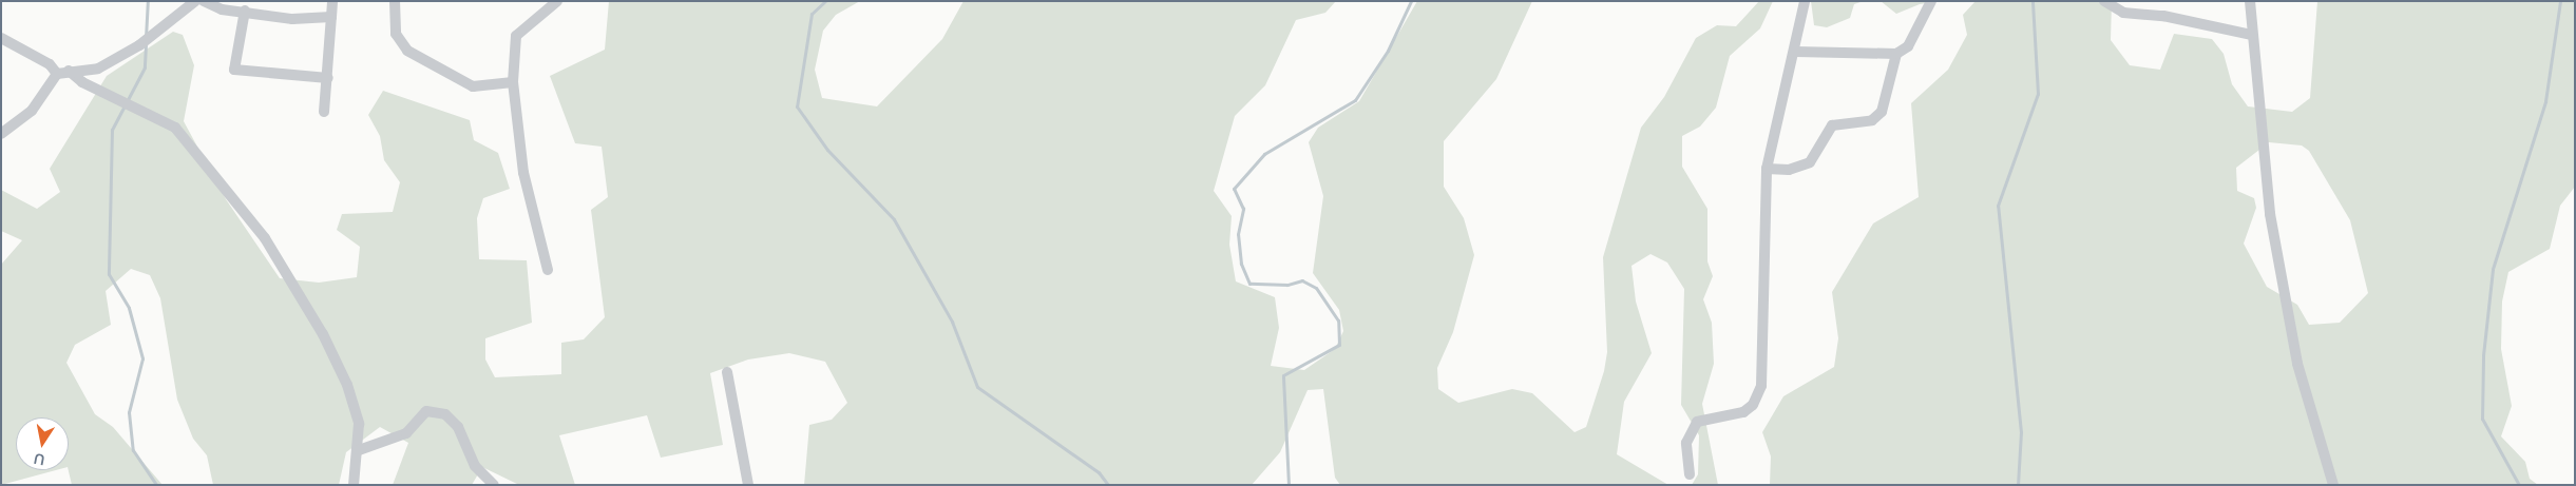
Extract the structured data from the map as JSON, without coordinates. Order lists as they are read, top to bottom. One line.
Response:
{"north":"bottom"}
